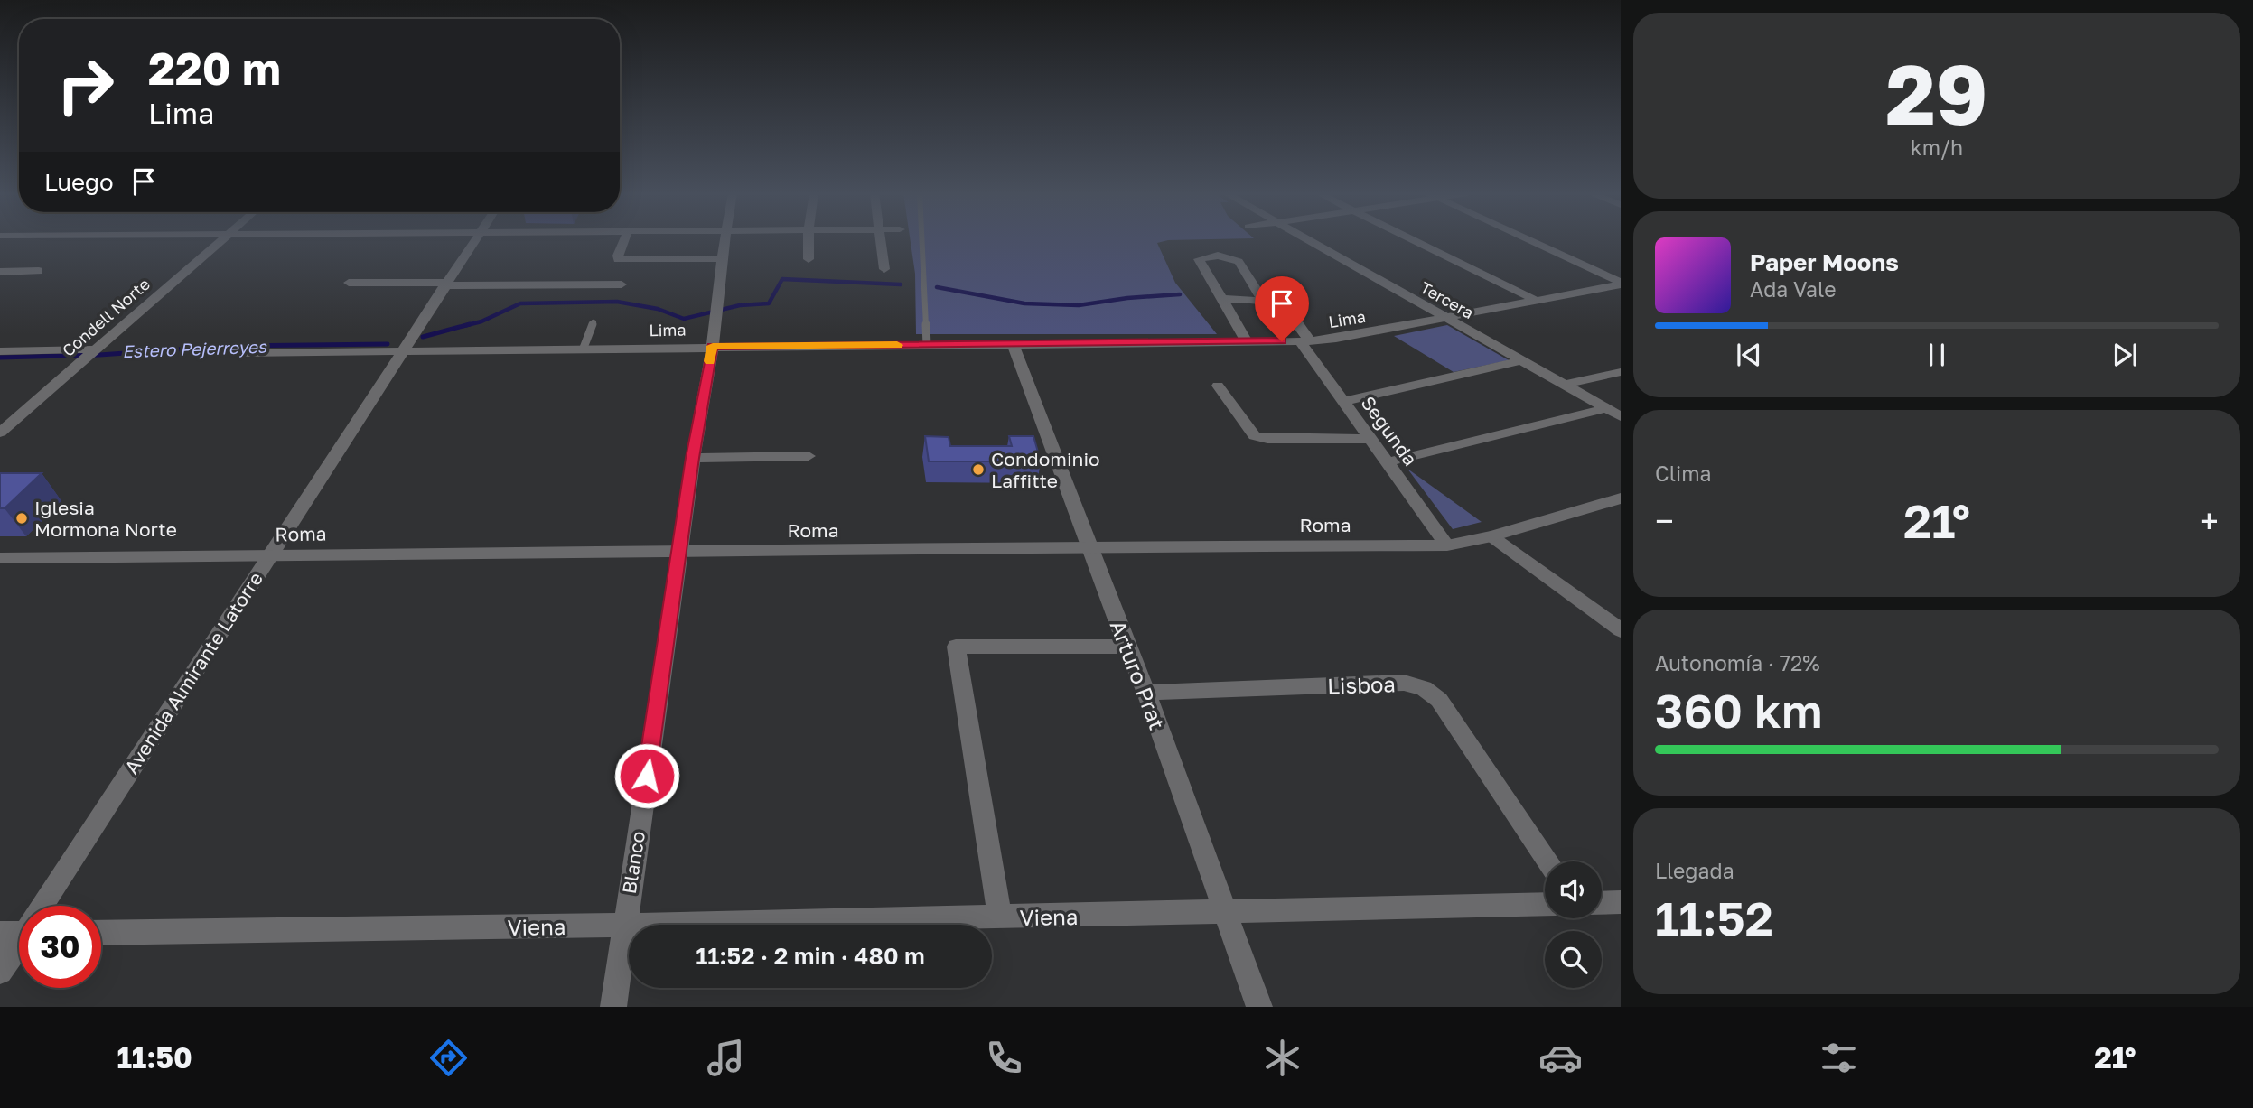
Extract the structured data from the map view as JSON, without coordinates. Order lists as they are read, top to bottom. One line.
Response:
{"streets":{"street":["Tercera","Condell Norte","Lima","Segunda","Roma","Avenida Almirante Latorre","Arturo Prat","Lisboa","Blanco","Viena"]},"crossings":[["Tercera","Lima"],["Lima","Segunda"],["Lima","Avenida Almirante Latorre"],["Lima","Arturo Prat"],["Lima","Blanco"],["Segunda","Roma"],["Roma","Avenida Almirante Latorre"],["Roma","Arturo Prat"],["Roma","Blanco"],["Arturo Prat","Lisboa"],["Arturo Prat","Viena"],["Blanco","Viena"]],"water":["Estero Pejerreyes"],"places":["Condominio Laffitte","Iglesia Mormona Norte"],"page":{"tile":[["29","km/h"],"Clima",["Autonomía · 72%","360 km"],["Llegada","11:52"]],"turn":["220 m","Lima"],"then":"Luego","song":["Paper Moons","Ada Vale"],"heat":["−","21°","+"],"limit":"30","trip":"11:52 · 2 min · 480 m","tabs":["11:50","21°"]}}
